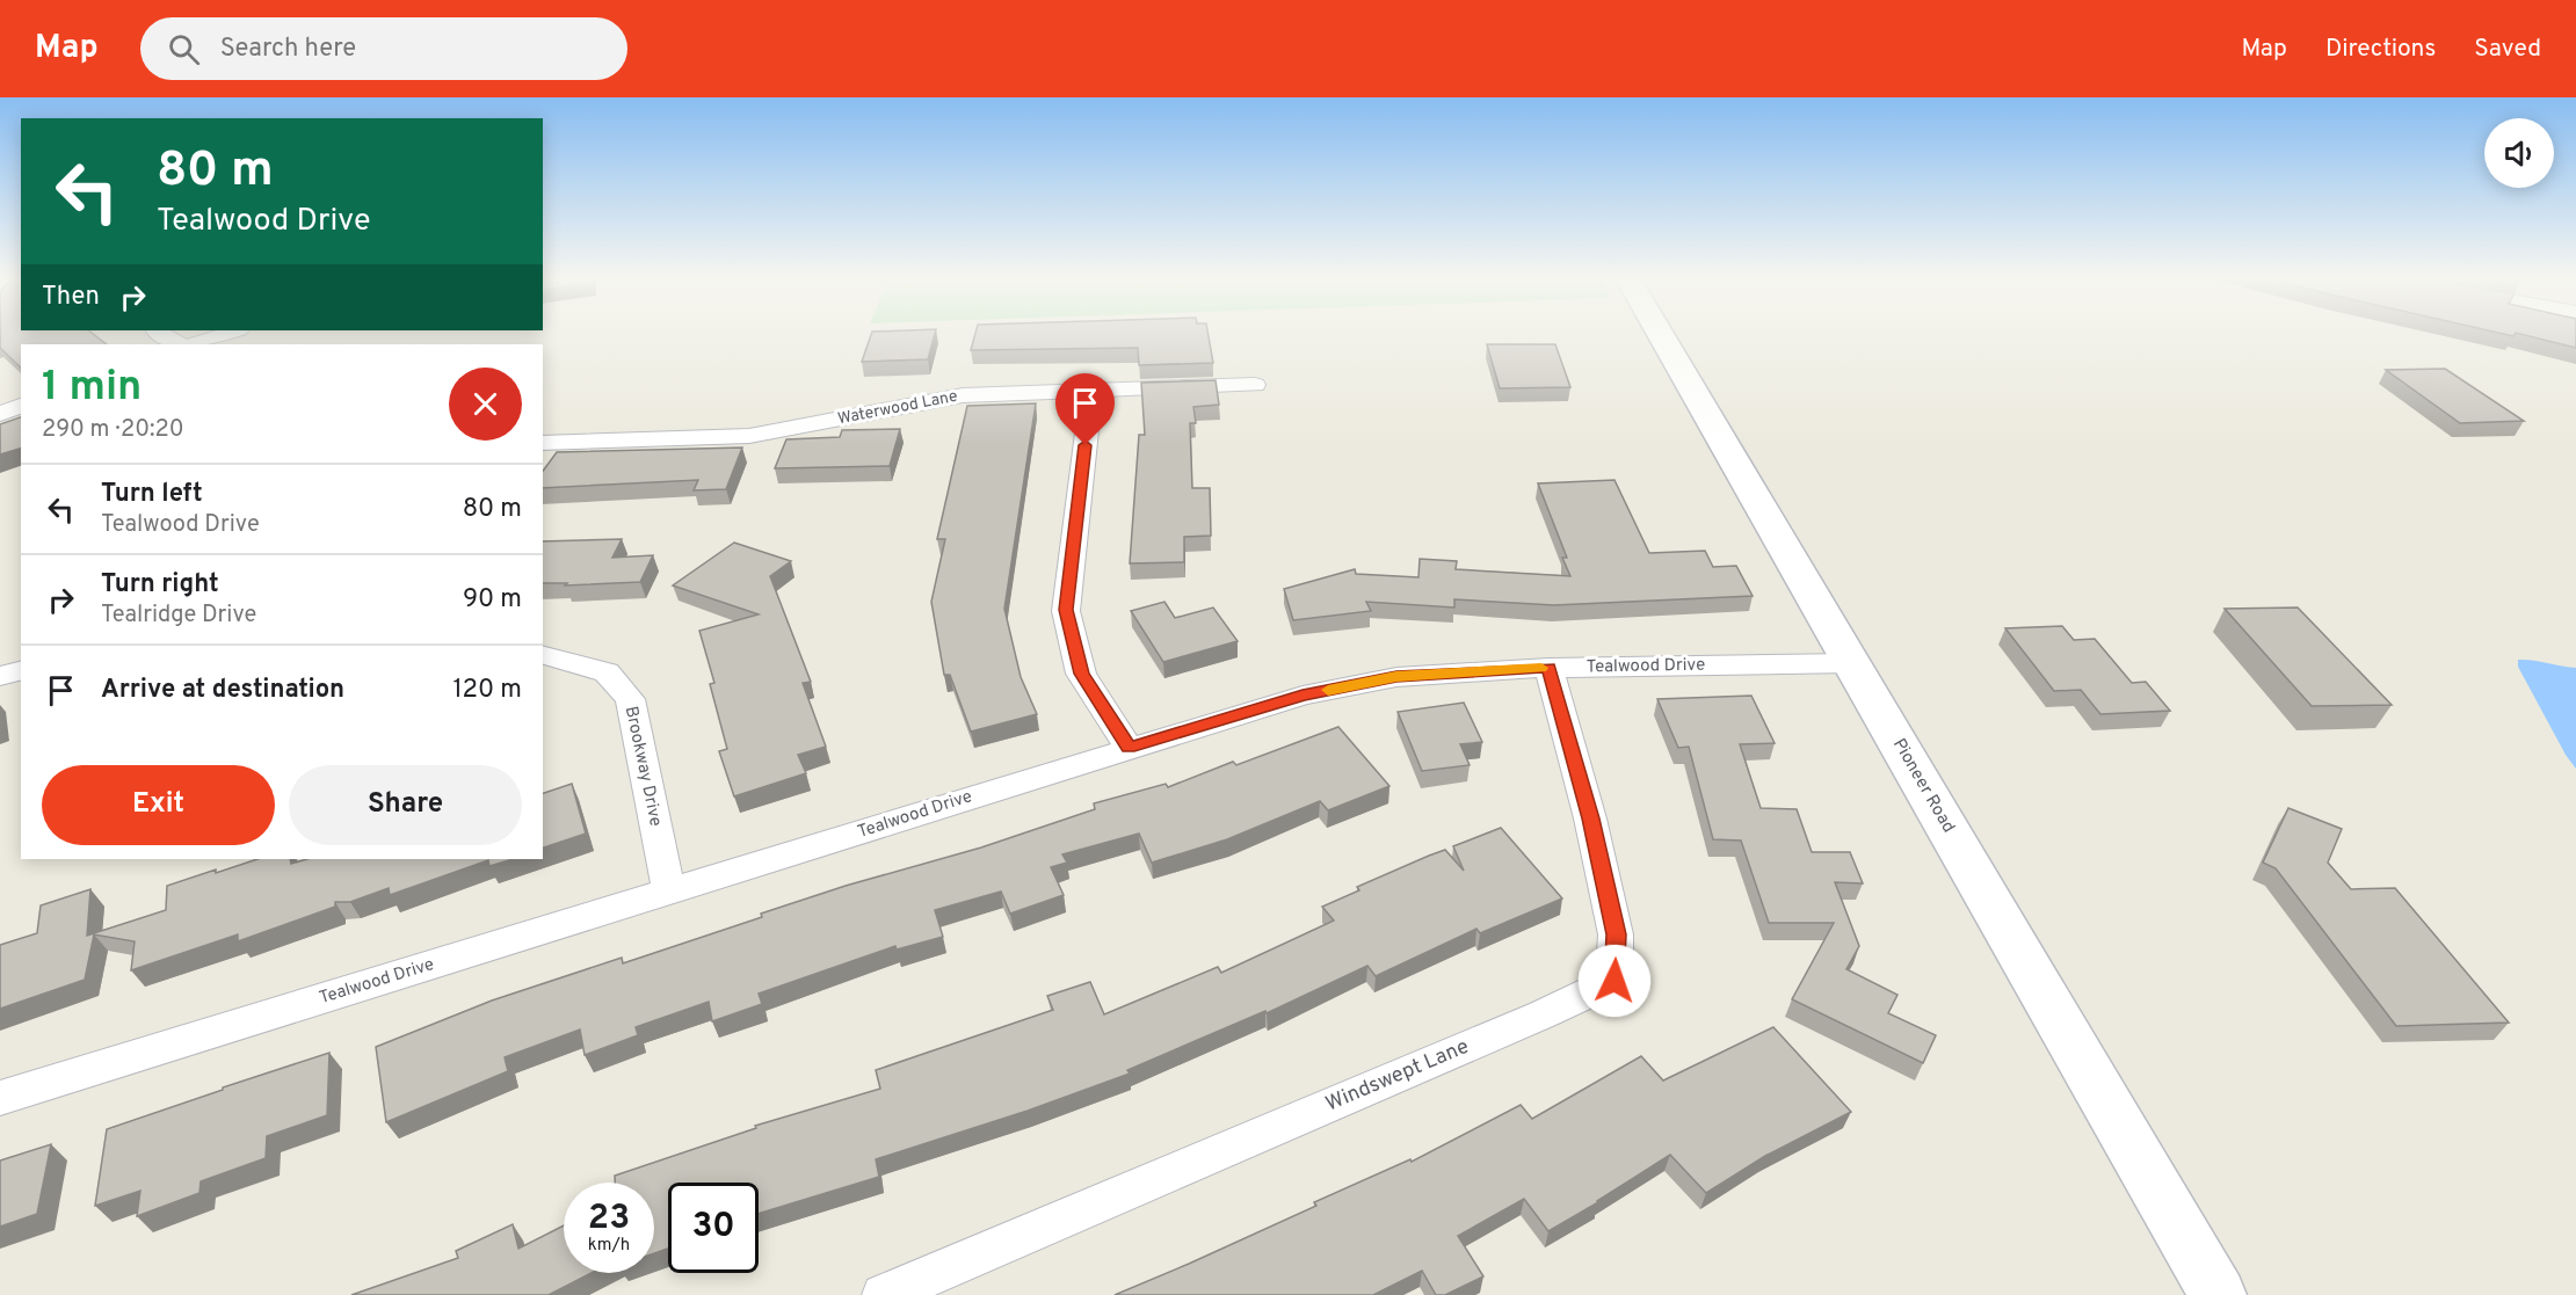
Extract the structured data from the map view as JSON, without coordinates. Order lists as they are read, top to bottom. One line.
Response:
{"streets":{"main road":["Pioneer Road"],"street":["Waterwood Lane","Tealwood Drive","Brookway Drive","Windswept Lane"]},"crossings":[["Tealwood Drive","Brookway Drive"],["Tealwood Drive","Pioneer Road"],["Tealwood Drive","Windswept Lane"]],"page":{"header":"Map","search":"Search here","nav":["Map","Directions","Saved"],"turn":["80 m","Tealwood Drive"],"then":"Then","heading":["1 min","290 m · 20:20"],"list":[{"name":"Turn left","note":"Tealwood Drive","value":"80 m"},{"name":"Turn right","note":"Tealridge Drive","value":"90 m"},{"name":"Arrive at destination","value":"120 m"}],"buttons":["Exit","Share"],"speed":"23 km/h","limit":"30"}}
